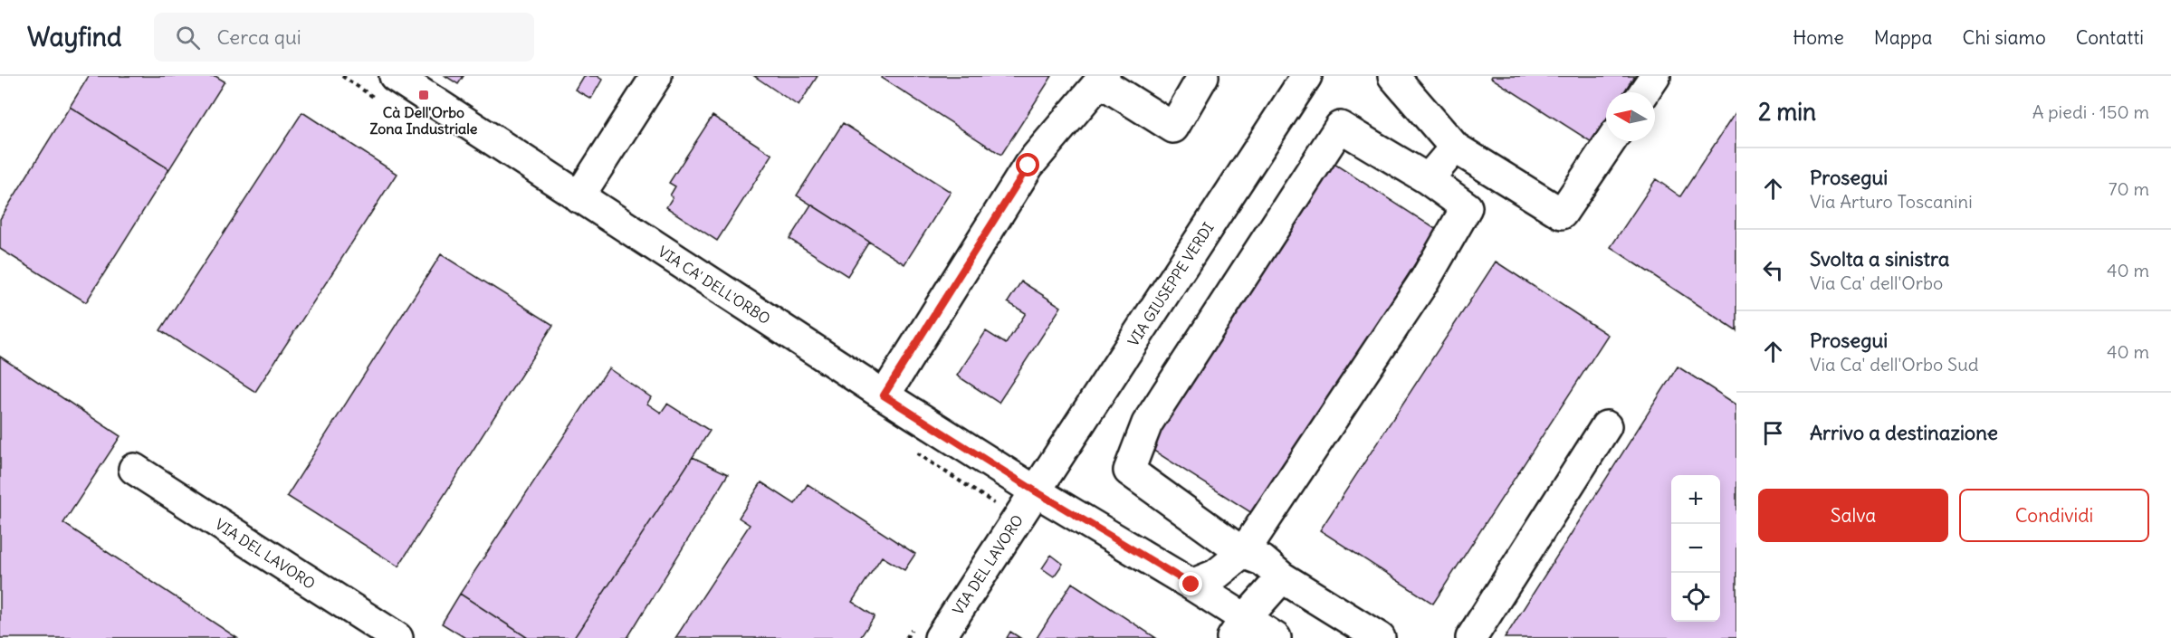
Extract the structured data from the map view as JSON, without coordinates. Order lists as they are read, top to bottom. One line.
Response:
{"streets":{"street":["VIA GIUSEPPE VERDI","VIA CA' DELL'ORBO","VIA DEL LAVORO"]},"crossings":[["VIA GIUSEPPE VERDI","VIA CA' DELL'ORBO"],["VIA GIUSEPPE VERDI","VIA DEL LAVORO"],["VIA CA' DELL'ORBO","VIA DEL LAVORO"]],"places":{"transit":["Cà Dell'Orbo Zona Industriale"]},"north":"left","page":{"header":"Wayfind","search":"Cerca qui","nav":["Home","Mappa","Chi siamo","Contatti"],"heading":["2 min","A piedi · 150 m"],"list":[["Prosegui","Via Arturo Toscanini","70 m"],["Svolta a sinistra","Via Ca' dell'Orbo","40 m"],["Prosegui","Via Ca' dell'Orbo Sud","40 m"],"Arrivo a destinazione"],"buttons":["Salva","Condividi"],"map_buttons":["+","−"]}}
